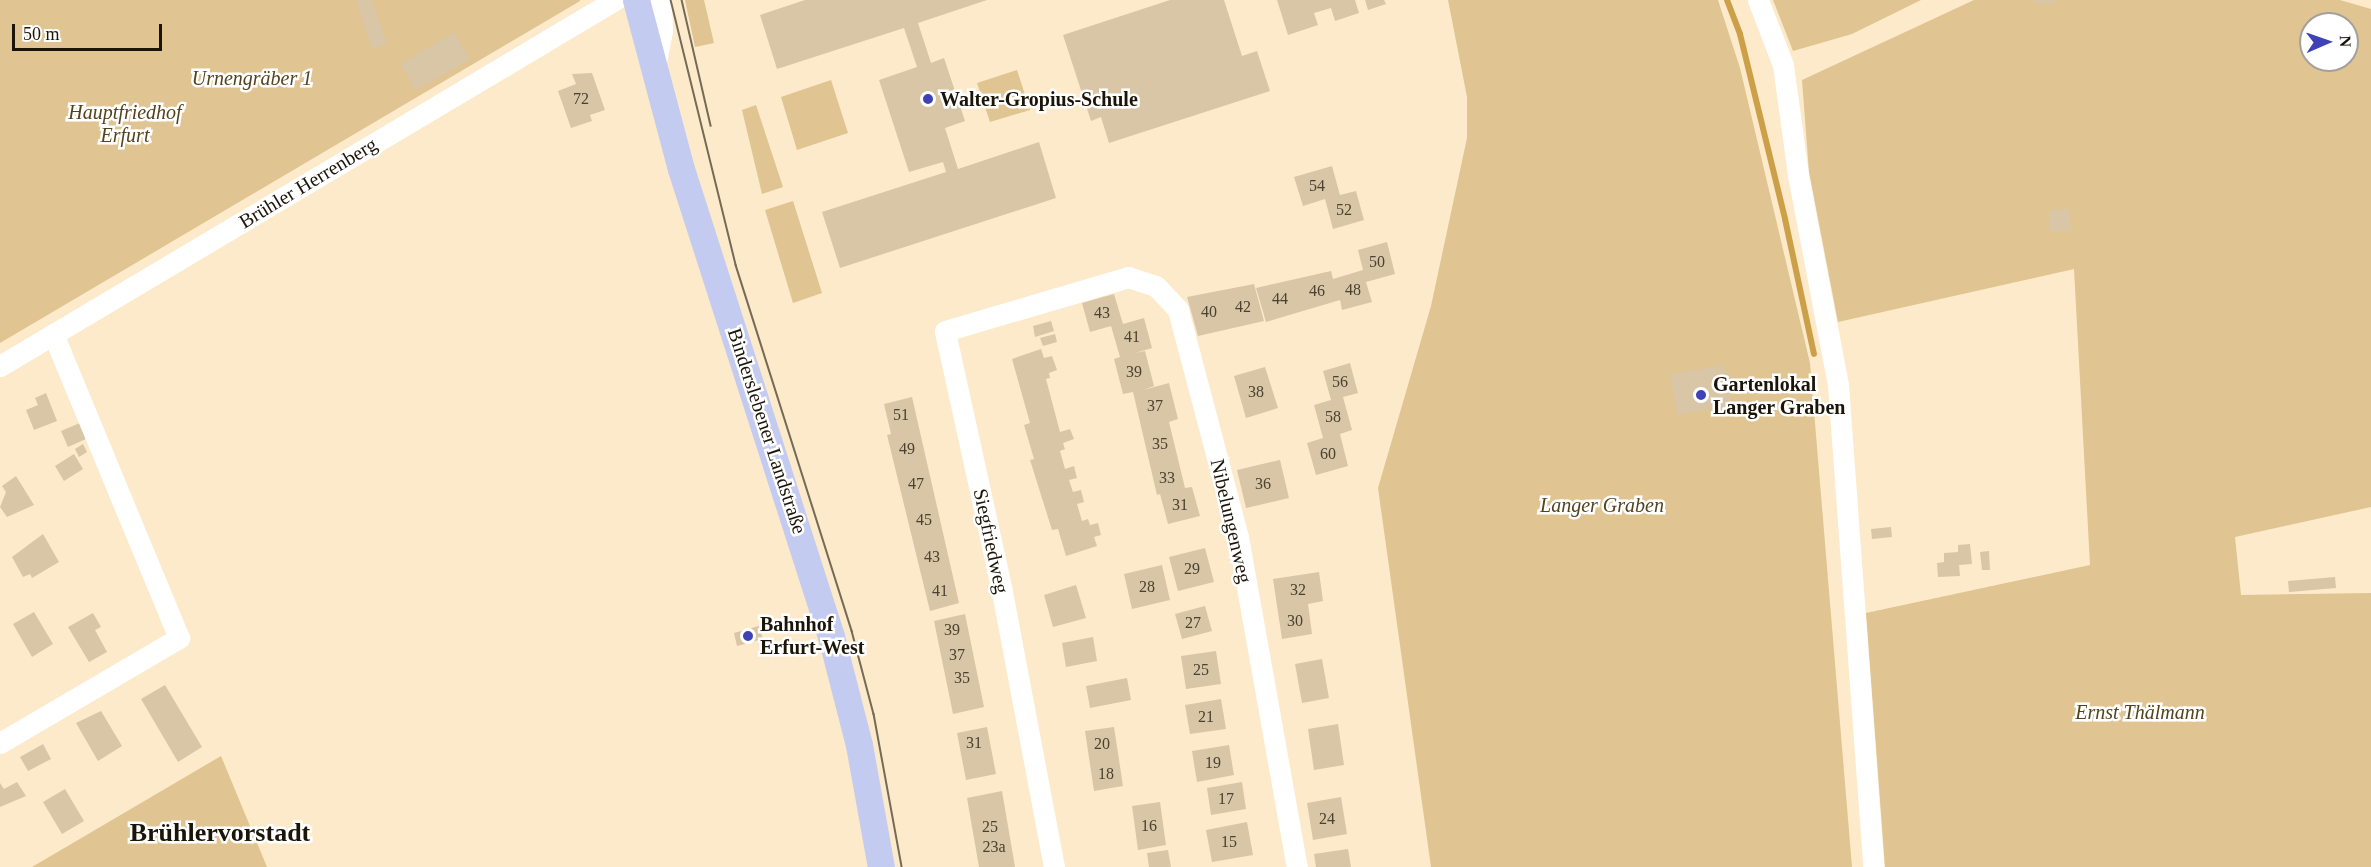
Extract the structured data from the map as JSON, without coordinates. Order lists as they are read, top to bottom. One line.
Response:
{"streets":{"main road":["Binderslebener Landstraße"],"street":["Brühler Herrenberg","Nibelungenweg","Siegfriedweg"]},"crossings":[["Nibelungenweg","Siegfriedweg"]],"districts":["Brühlervorstadt"],"parks":["Urnengräber 1","Hauptfriedhof Erfurt","Langer Graben","Ernst Thälmann"],"places":["Walter-Gropius-Schule","Gartenlokal Langer Graben","Bahnhof Erfurt-West"],"house_numbers":["72","54","52","50","48","46","44","42","40","43","41","39","56","38","37","51","58","35","49","60","33","47","36","31","45","43","29","28","32","41","30","27","39","37","25","35","21","31","20","19","18","17","24","16","25","15","23a"],"scale_bar":"50 m","north":"right"}
